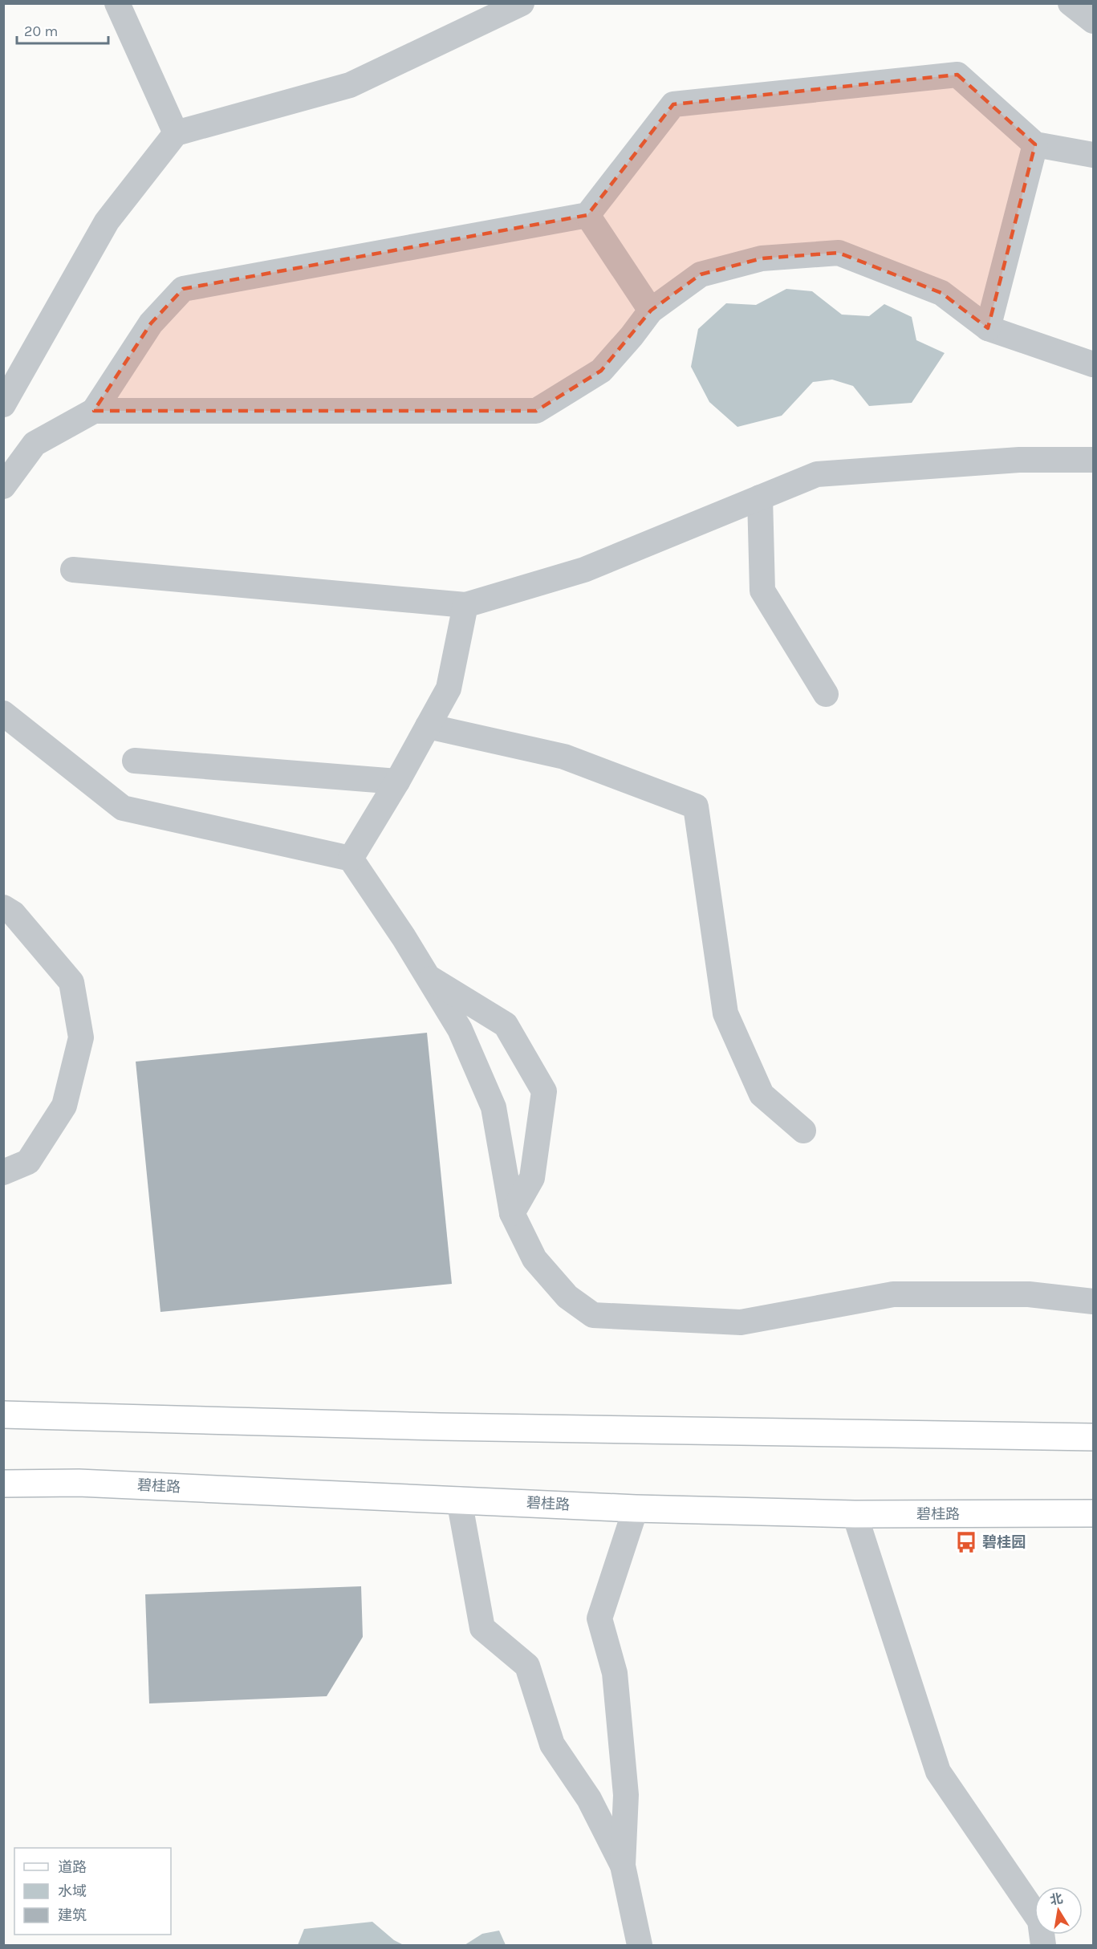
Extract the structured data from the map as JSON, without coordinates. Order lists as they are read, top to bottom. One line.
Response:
{"streets":{"street":["碧桂路"]},"places":{"bus stop":["碧桂园"]},"legend":["道路","水域","建筑"],"scale_bar":"20 m","north":"top"}
